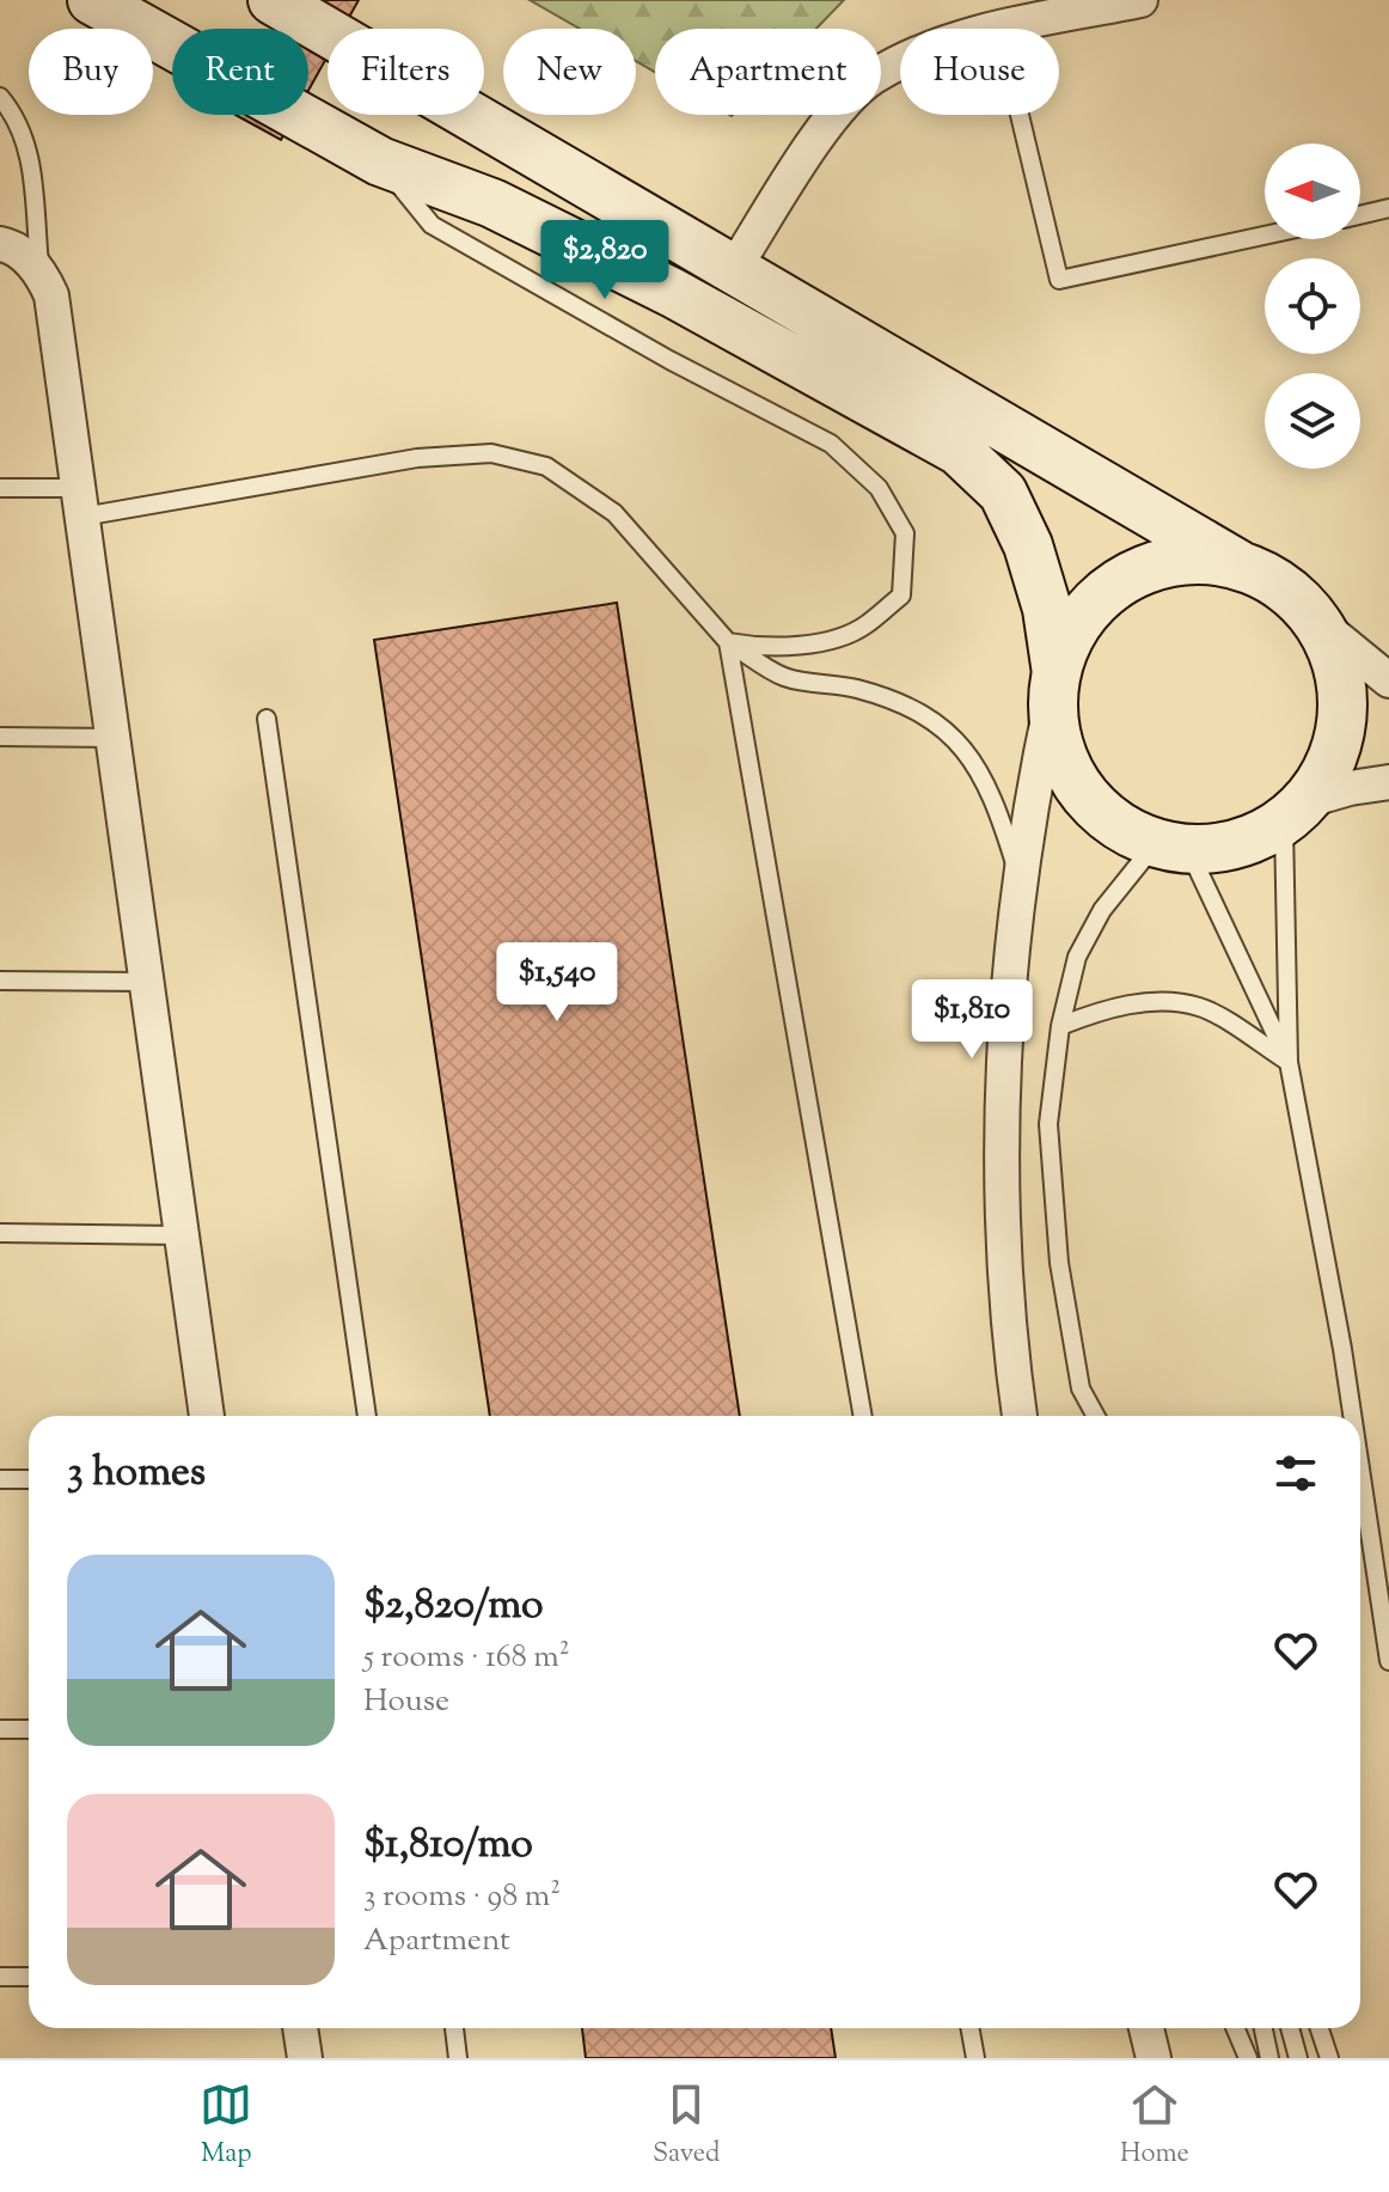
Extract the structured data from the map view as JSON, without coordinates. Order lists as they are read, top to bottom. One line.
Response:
{"north":"left","page":{"chip":["Buy","Rent","Filters","New","Apartment","House"],"price":["$2,820","$1,540","$1,810"],"heading":"3 homes","list":[{"name":"$2,820/mo","note":"5 rooms · 168 m² · House"},{"name":"$1,810/mo","note":"3 rooms · 98 m² · Apartment"}],"tabs":["Map","Saved","Home"]}}
